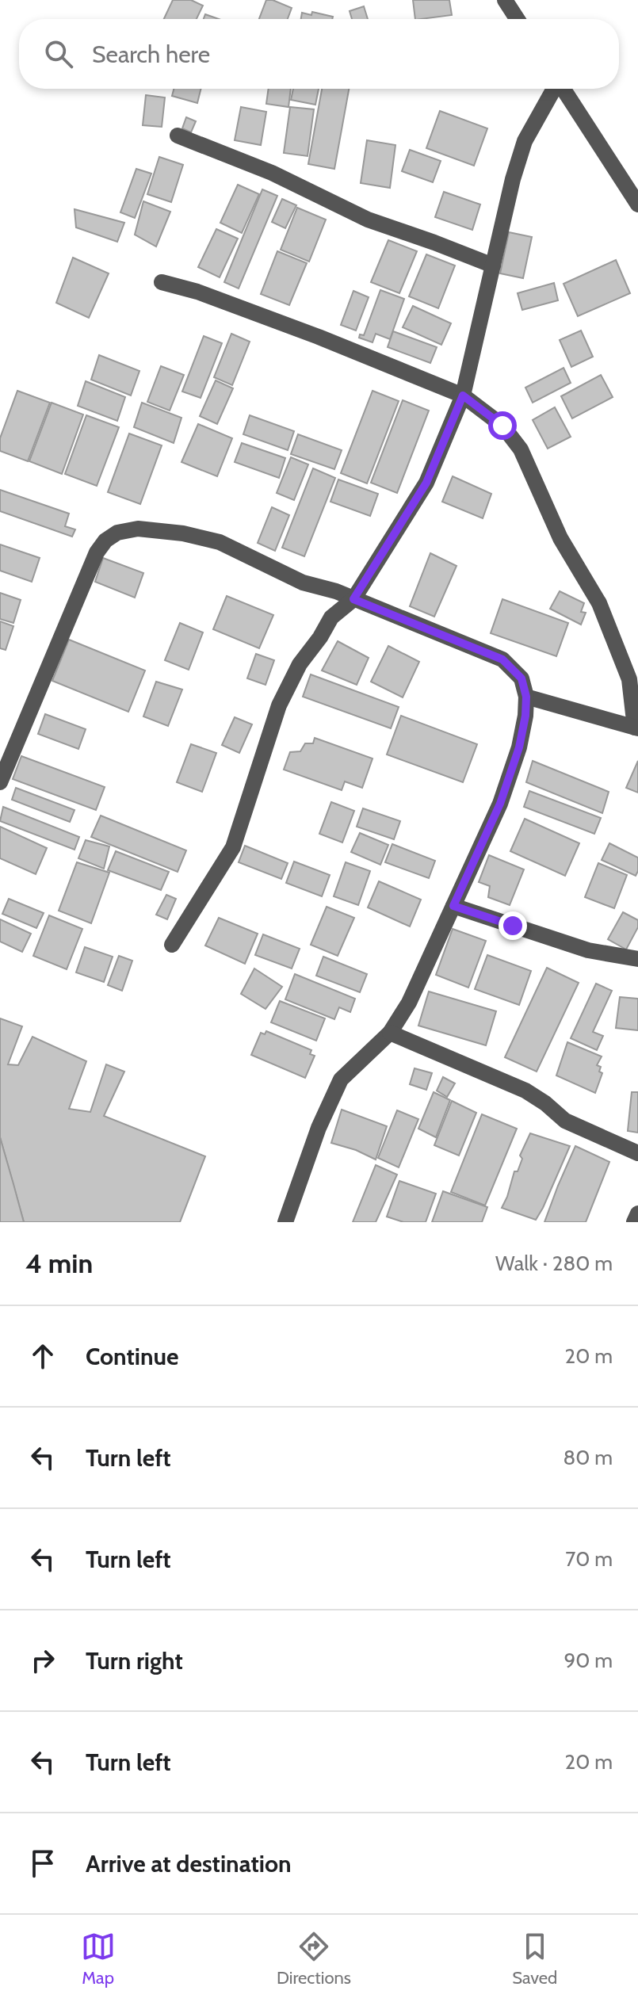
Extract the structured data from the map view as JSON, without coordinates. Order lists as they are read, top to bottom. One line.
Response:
{"page":{"search":"Search here","heading":["4 min","Walk · 280 m"],"list":[["Continue","20 m"],["Turn left","80 m"],["Turn left","70 m"],["Turn right","90 m"],["Turn left","20 m"],"Arrive at destination"],"nav":["Map","Directions","Saved"]}}
